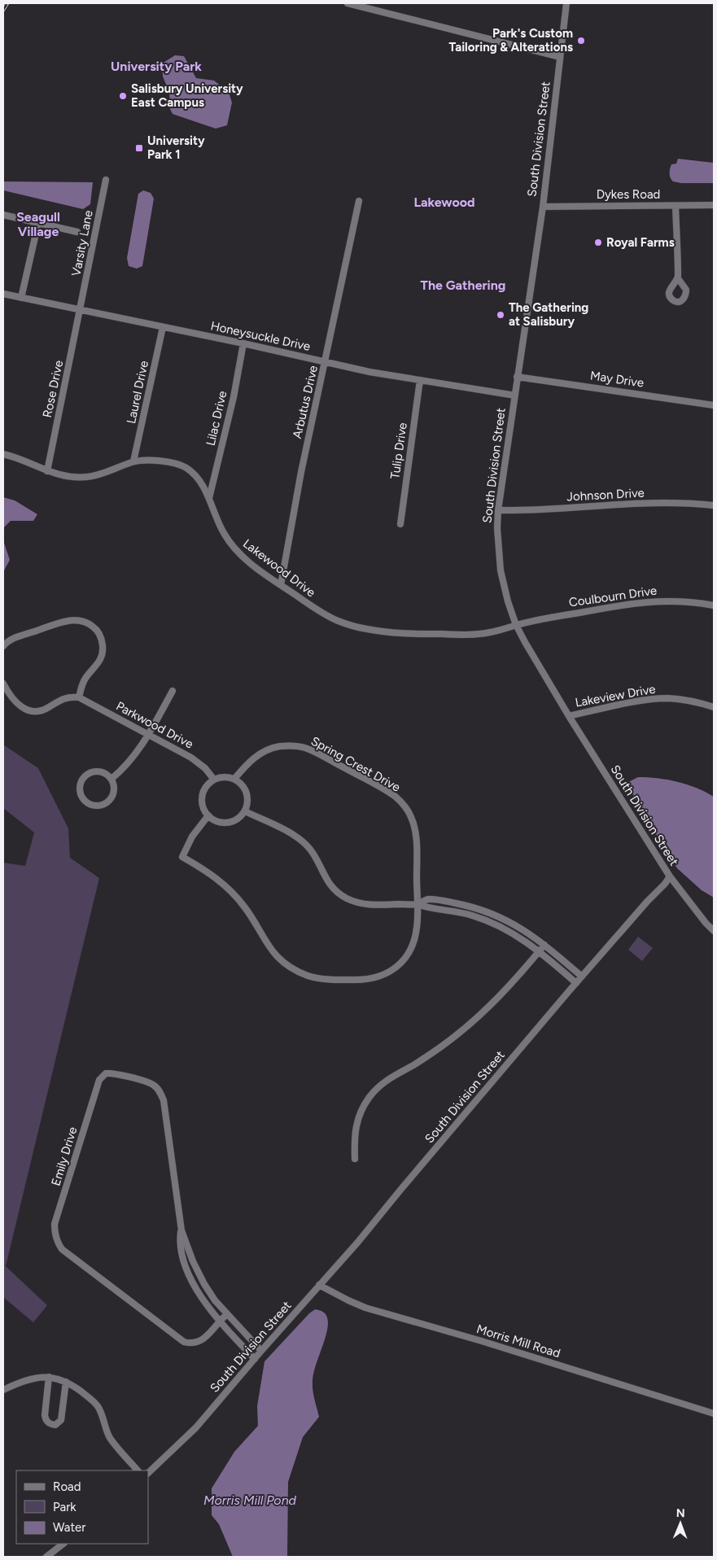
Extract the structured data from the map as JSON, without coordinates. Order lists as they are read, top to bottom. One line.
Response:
{"streets":{"street":["South Division Street","Dykes Road","Varsity Lane","Honeysuckle Drive","May Drive","Rose Drive","Laurel Drive","Arbutus Drive","Lilac Drive","Tulip Drive","Johnson Drive","Lakewood Drive","Coulbourn Drive","Lakeview Drive","Parkwood Drive","Spring Crest Drive","Emily Drive","Morris Mill Road"]},"crossings":[["South Division Street","Dykes Road"],["South Division Street","Honeysuckle Drive"],["South Division Street","May Drive"],["South Division Street","Johnson Drive"],["South Division Street","Lakewood Drive"],["South Division Street","Coulbourn Drive"],["South Division Street","Lakeview Drive"],["South Division Street","Emily Drive"],["South Division Street","Morris Mill Road"],["Varsity Lane","Honeysuckle Drive"],["Varsity Lane","Rose Drive"],["Honeysuckle Drive","Rose Drive"],["Honeysuckle Drive","Laurel Drive"],["Honeysuckle Drive","Arbutus Drive"],["Honeysuckle Drive","Lilac Drive"],["Honeysuckle Drive","Tulip Drive"],["Rose Drive","Lakewood Drive"],["Laurel Drive","Lakewood Drive"],["Arbutus Drive","Lakewood Drive"],["Lilac Drive","Lakewood Drive"],["Lakewood Drive","Coulbourn Drive"],["Parkwood Drive","Spring Crest Drive"]],"districts":["University Park","Lakewood","Seagull Village","The Gathering"],"water":["Morris Mill Pond"],"places":{"other":["Park's Custom Tailoring & Alterations","Salisbury University East Campus","Royal Farms","The Gathering at Salisbury"],"transit":["University Park 1"]},"legend":["Road","Park","Water"],"north":"top"}
